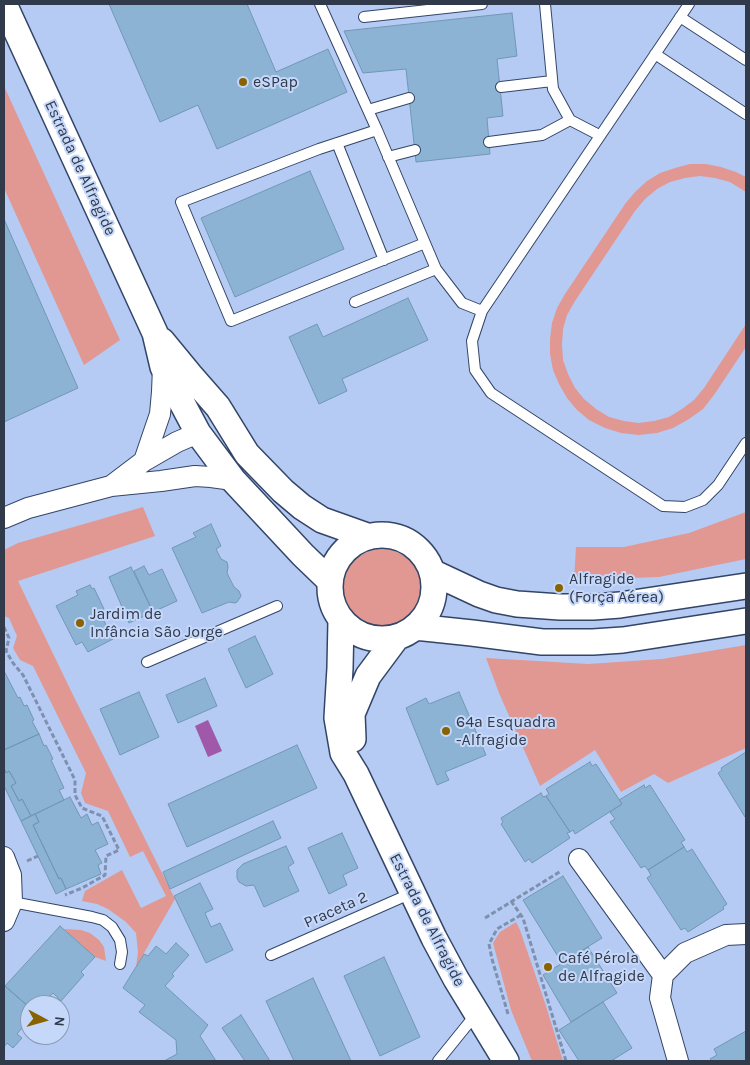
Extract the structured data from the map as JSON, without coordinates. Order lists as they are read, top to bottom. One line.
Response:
{"streets":{"street":["Estrada de Alfragide"],"lane":["Praceta 2"]},"crossings":[["Estrada de Alfragide","Praceta 2"]],"places":["eSPap","Alfragide (Força Aérea)","Jardim de Infância São Jorge","64ª Esquadra -Alfragide","Café Pérola de Alfragide"],"north":"right"}
